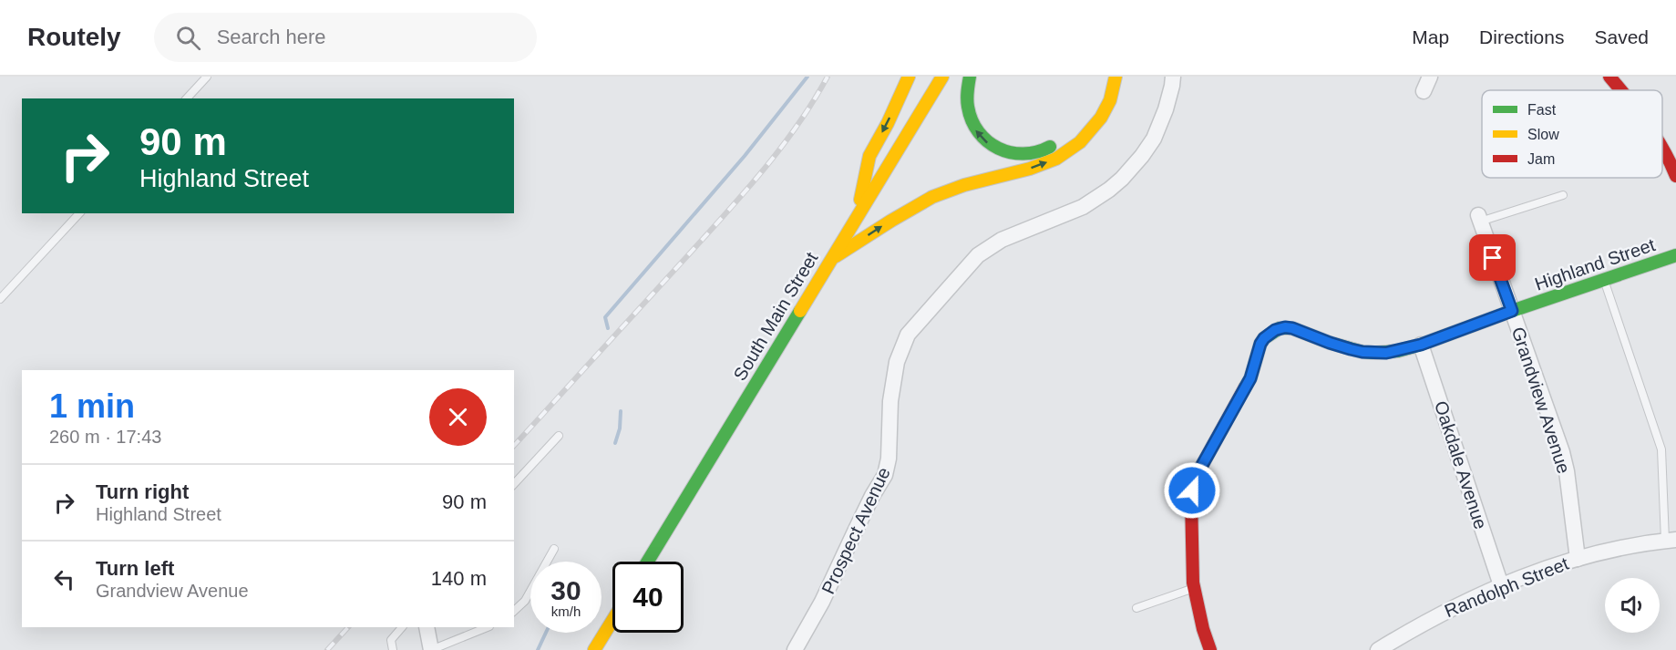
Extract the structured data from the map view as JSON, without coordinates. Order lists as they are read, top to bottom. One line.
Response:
{"streets":{"main road":["Highland Street","South Main Street"],"street":["Grandview Avenue","Oakdale Avenue","Prospect Avenue","Randolph Street"]},"crossings":[["Highland Street","Grandview Avenue"],["Highland Street","Oakdale Avenue"],["Grandview Avenue","Randolph Street"],["Oakdale Avenue","Randolph Street"]],"legend":["Fast","Slow","Jam"],"page":{"header":"Routely","search":"Search here","nav":["Map","Directions","Saved"],"turn":["90 m","Highland Street"],"heading":["1 min","260 m · 17:43"],"list":[{"name":"Turn right","note":"Highland Street","value":"90 m"},{"name":"Turn left","note":"Grandview Avenue","value":"140 m"}],"speed":"30 km/h","limit":"40"}}
